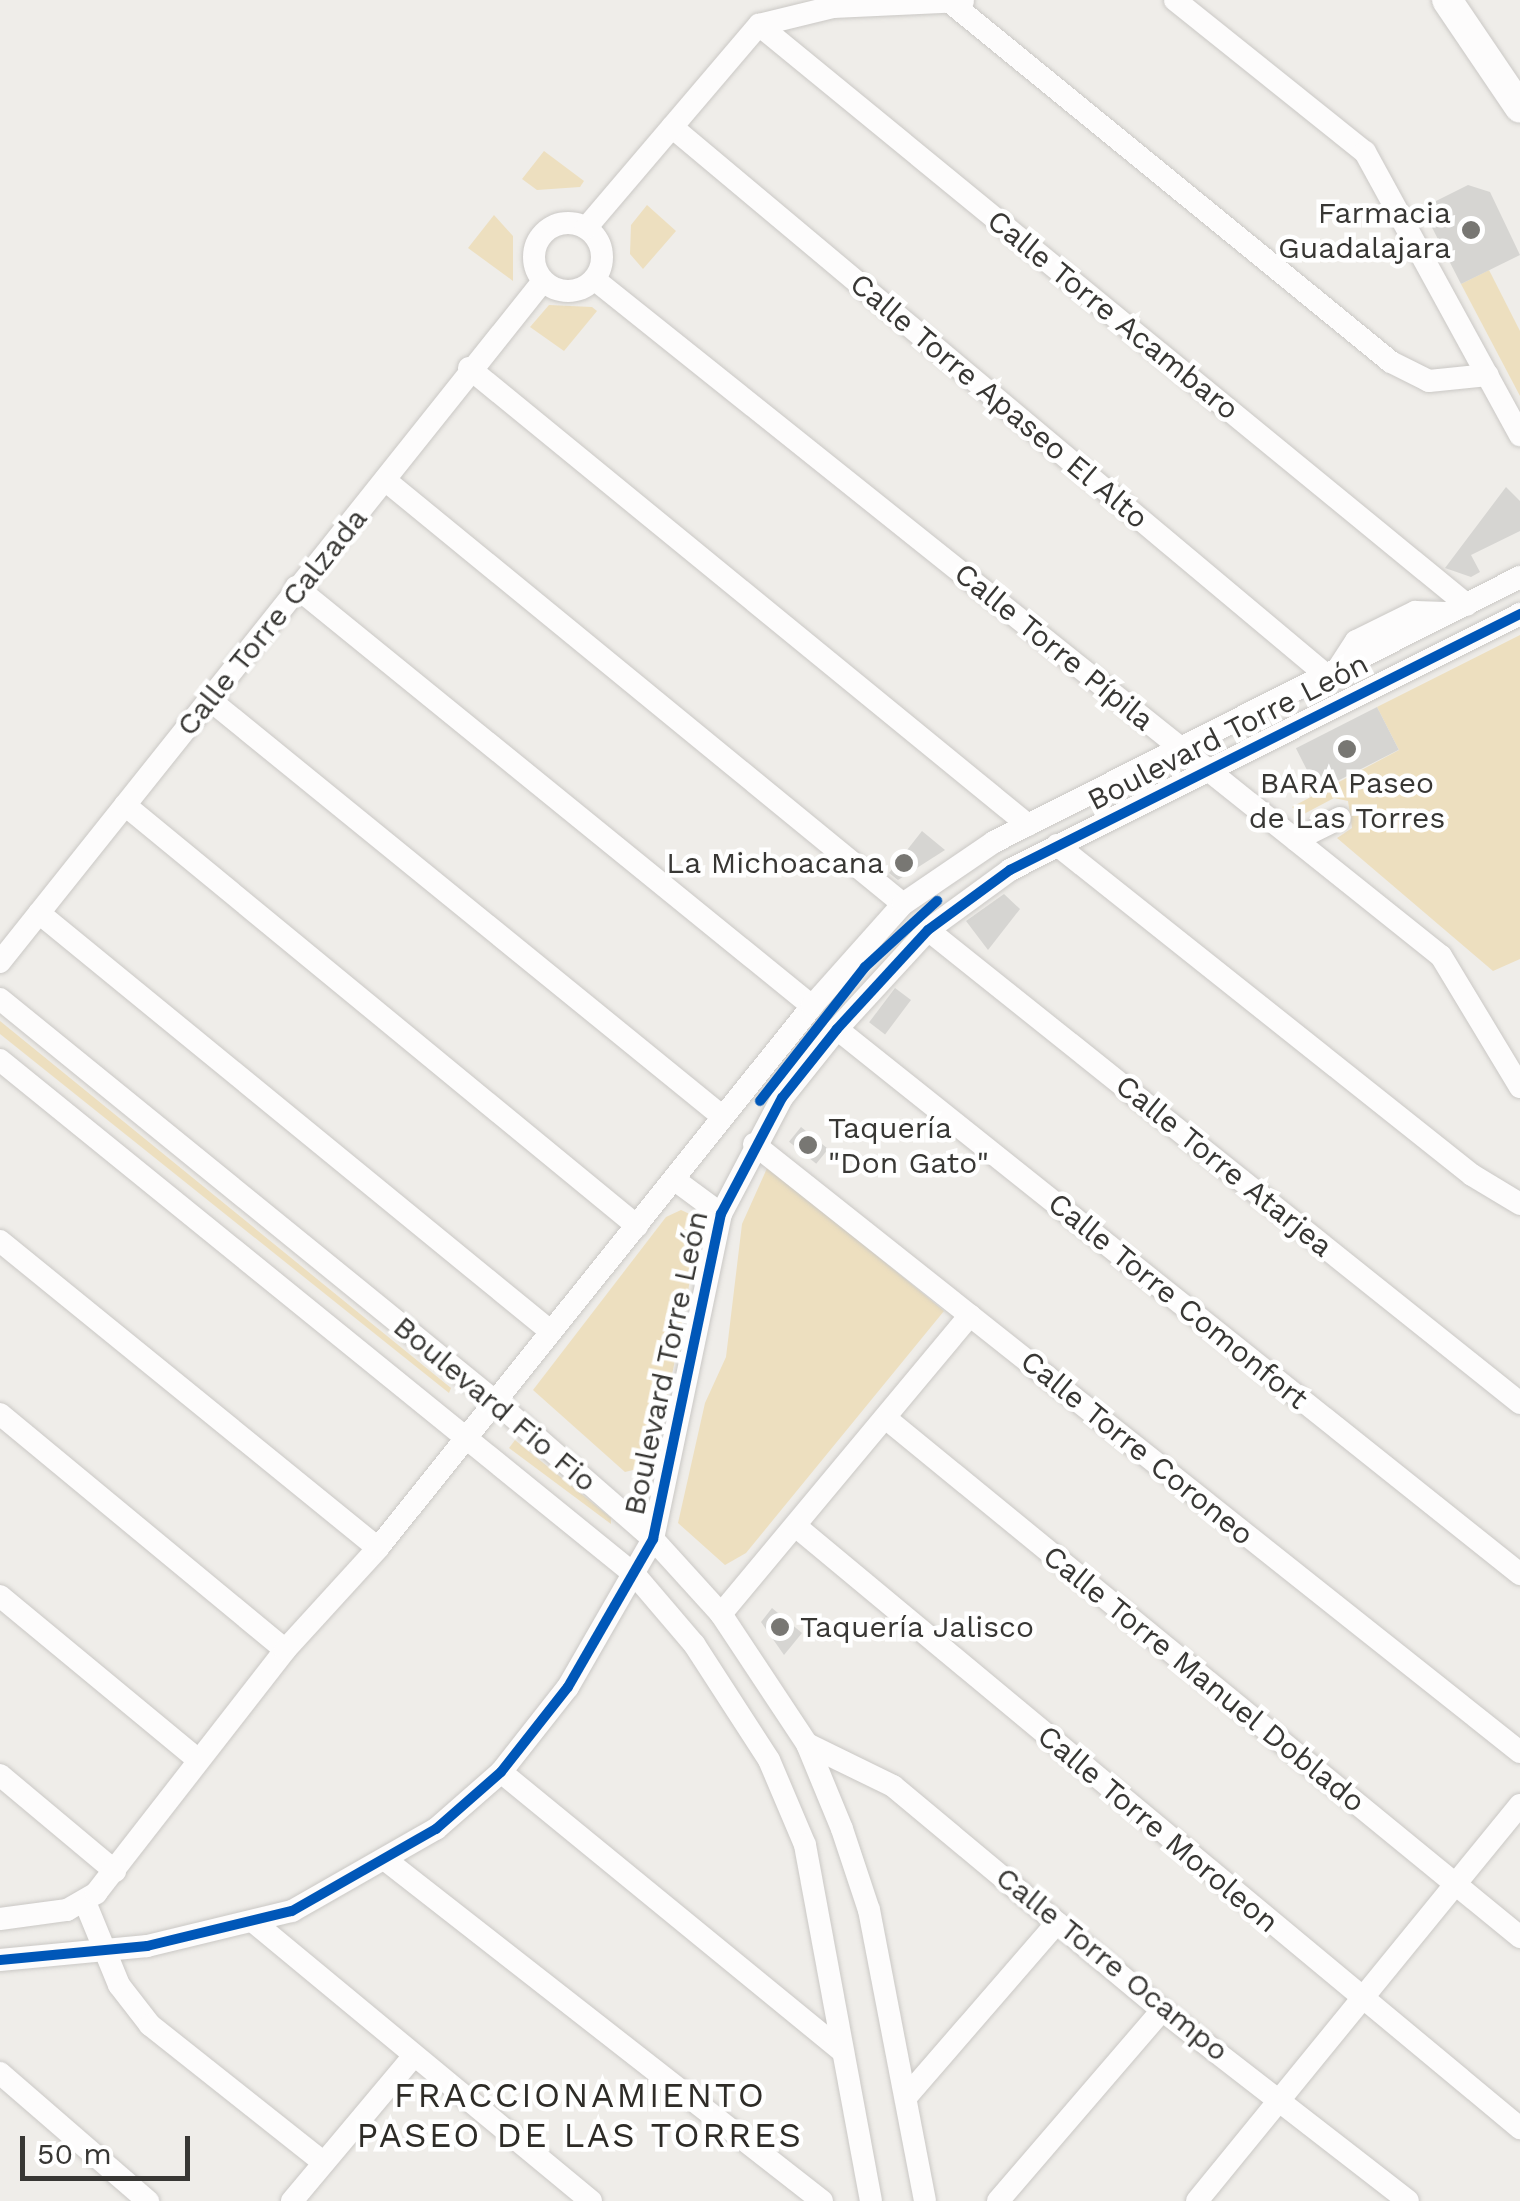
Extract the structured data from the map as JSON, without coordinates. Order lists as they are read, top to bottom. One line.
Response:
{"streets":{"street":["Calle Torre Acambaro","Calle Torre Apaseo El Alto","Calle Torre Calzada","Calle Torre Pípila","Boulevard Torre León","Calle Torre Atarjea","Calle Torre Comonfort","Boulevard Fio Fio","Calle Torre Coroneo","Calle Torre Manuel Doblado","Calle Torre Moroleon","Calle Torre Ocampo"]},"crossings":[["Calle Torre Acambaro","Boulevard Torre León"],["Calle Torre Apaseo El Alto","Boulevard Torre León"],["Calle Torre Calzada","Calle Torre Pípila"],["Calle Torre Pípila","Boulevard Torre León"],["Boulevard Torre León","Calle Torre Atarjea"],["Boulevard Torre León","Calle Torre Comonfort"],["Boulevard Torre León","Boulevard Fio Fio"],["Boulevard Torre León","Calle Torre Coroneo"],["Boulevard Fio Fio","Calle Torre Ocampo"]],"districts":["FRACCIONAMIENTO PASEO DE LAS TORRES"],"places":["Farmacia Guadalajara","BARA Paseo de Las Torres","La Michoacana","Taquería \"Don Gato\"","Taquería Jalisco"],"scale_bar":"50 m"}
